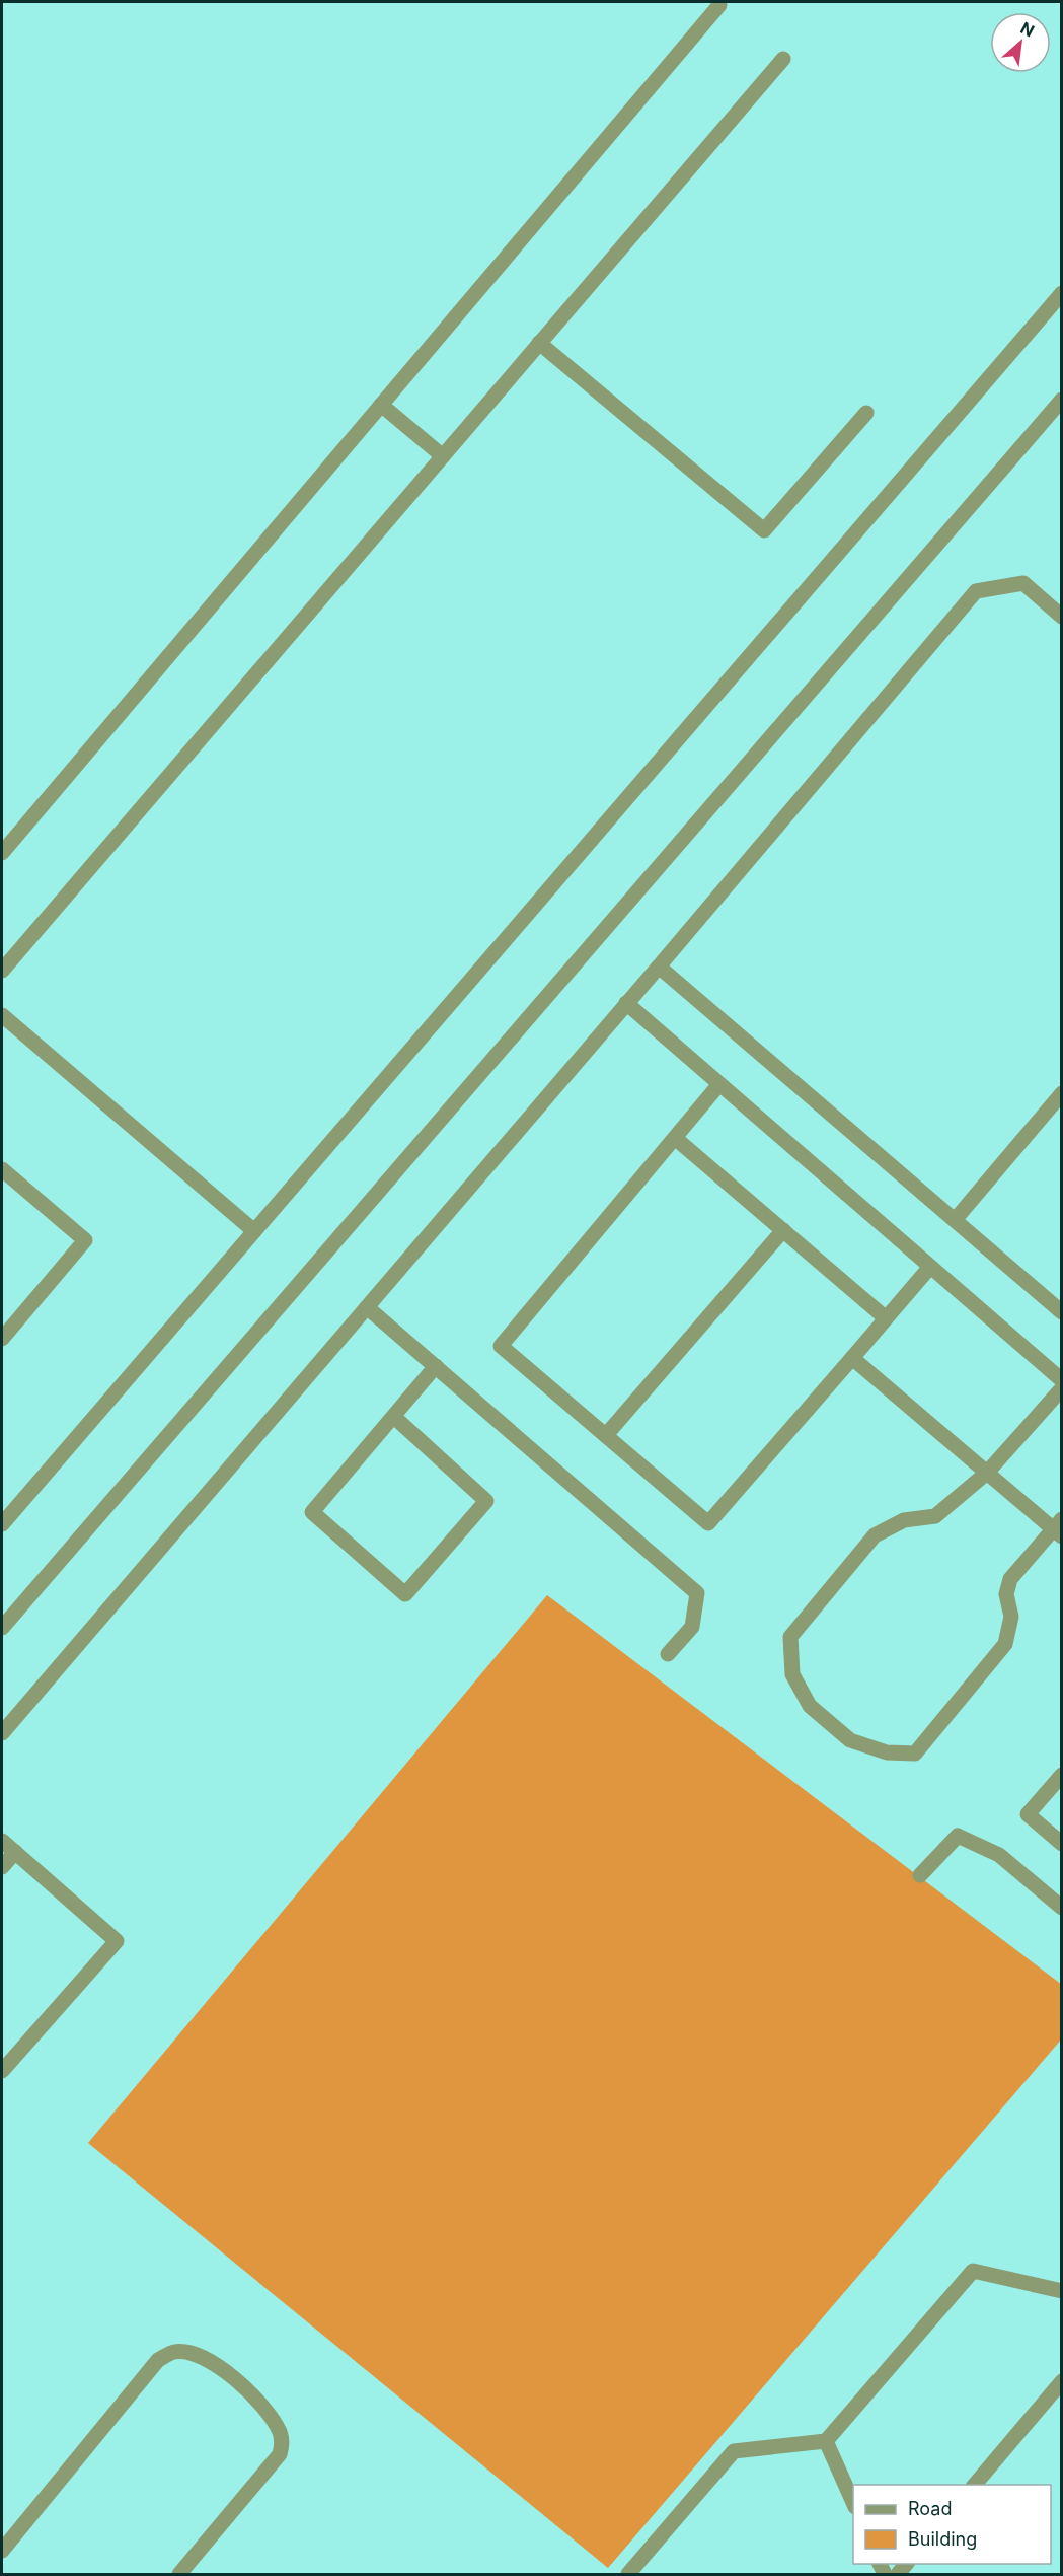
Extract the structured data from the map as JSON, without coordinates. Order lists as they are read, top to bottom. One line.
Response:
{"legend":["Road","Building"],"north":"top right"}
